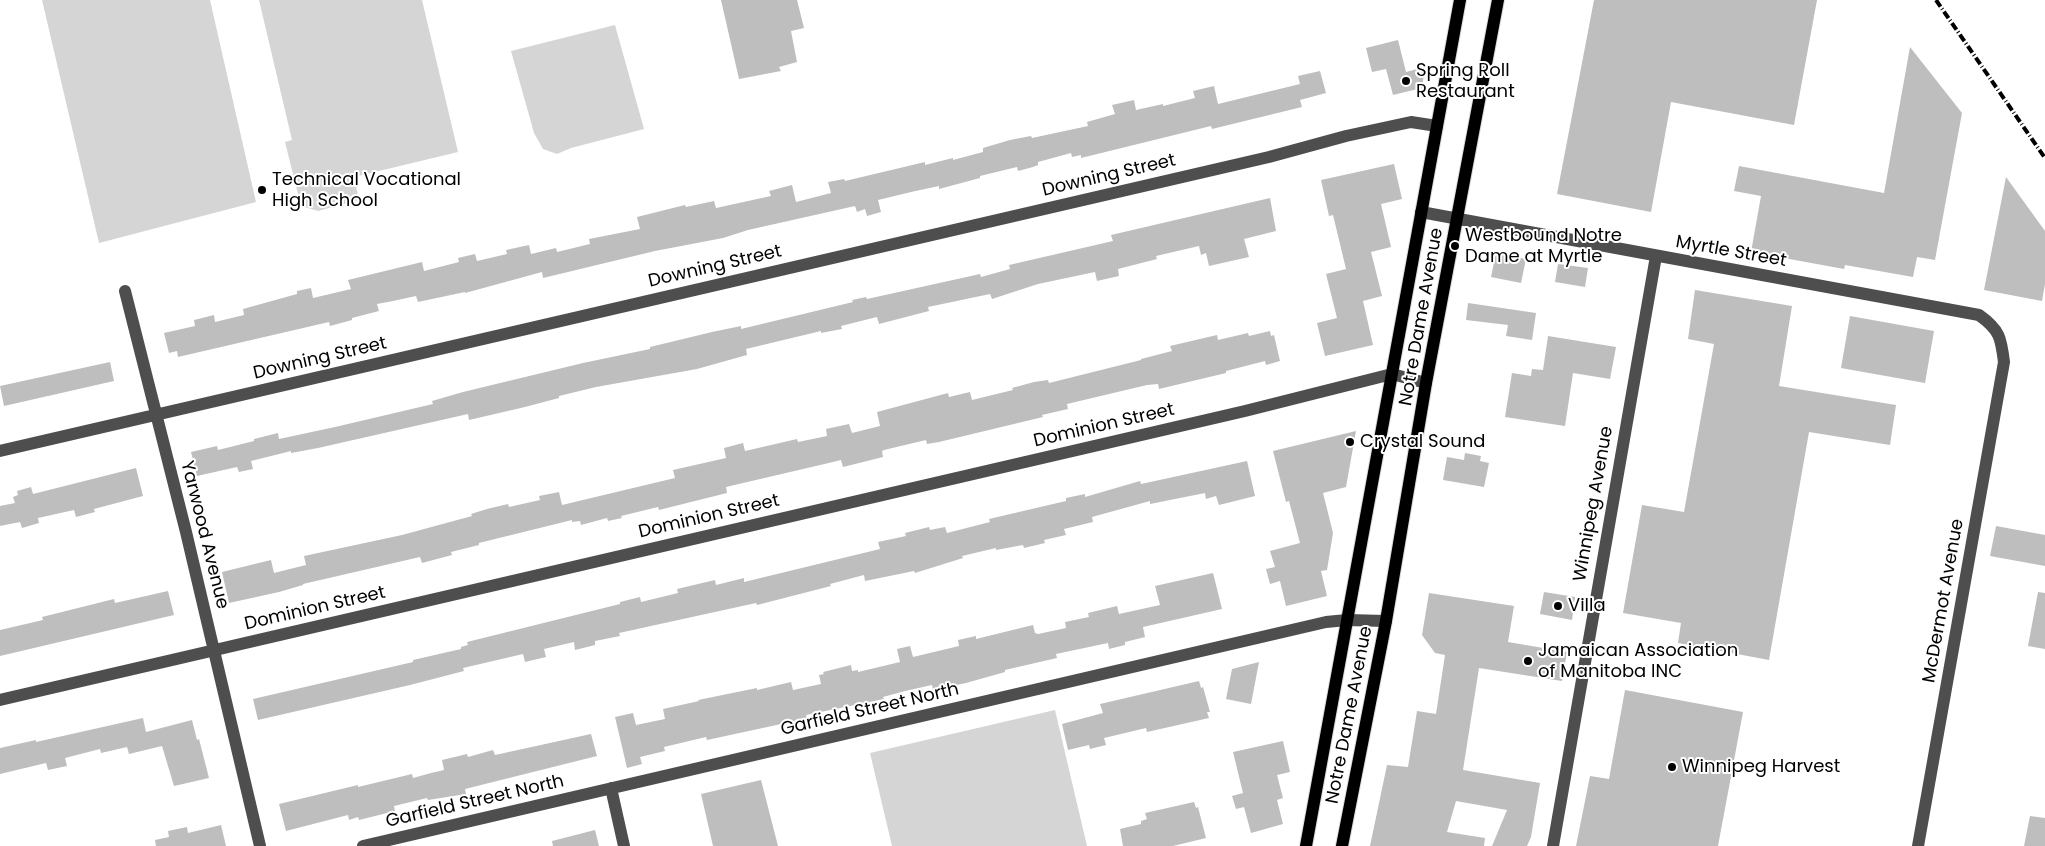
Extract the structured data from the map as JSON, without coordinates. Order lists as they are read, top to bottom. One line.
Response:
{"streets":{"main road":["Notre Dame Avenue"],"street":["Downing Street","Myrtle Street","Dominion Street","Winnipeg Avenue","Yarwood Avenue","McDermot Avenue","Garfield Street North"]},"crossings":[["Downing Street","Notre Dame Avenue"],["Downing Street","Yarwood Avenue"],["Myrtle Street","Notre Dame Avenue"],["Myrtle Street","Winnipeg Avenue"],["Myrtle Street","McDermot Avenue"],["Notre Dame Avenue","Dominion Street"],["Notre Dame Avenue","Garfield Street North"],["Dominion Street","Yarwood Avenue"]],"places":["Spring Roll Restaurant","Technical Vocational High School","Westbound Notre Dame at Myrtle","Crystal Sound","Villa","Jamaican Association of Manitoba INC","Winnipeg Harvest"]}
